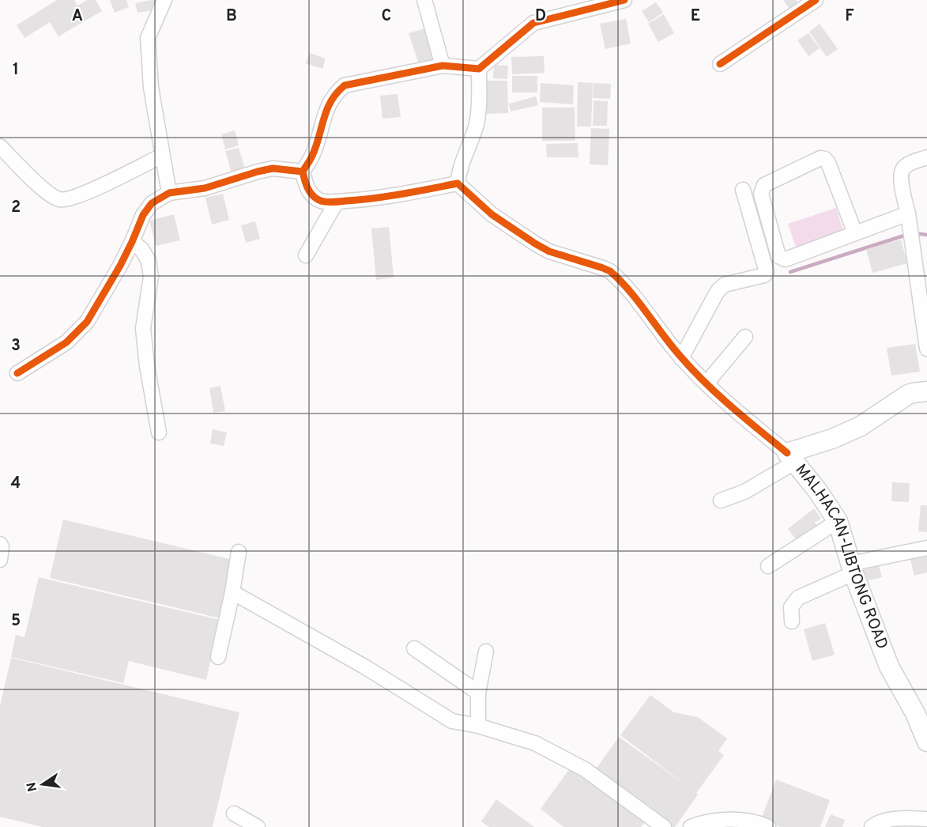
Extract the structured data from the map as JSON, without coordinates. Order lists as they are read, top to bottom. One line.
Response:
{"streets":{"main road":["MALHACAN-LIBTONG ROAD"]},"north":"left","grid":{"columns":["A","B","C","D","E","F"],"rows":["1","2","3","4","5"]}}
